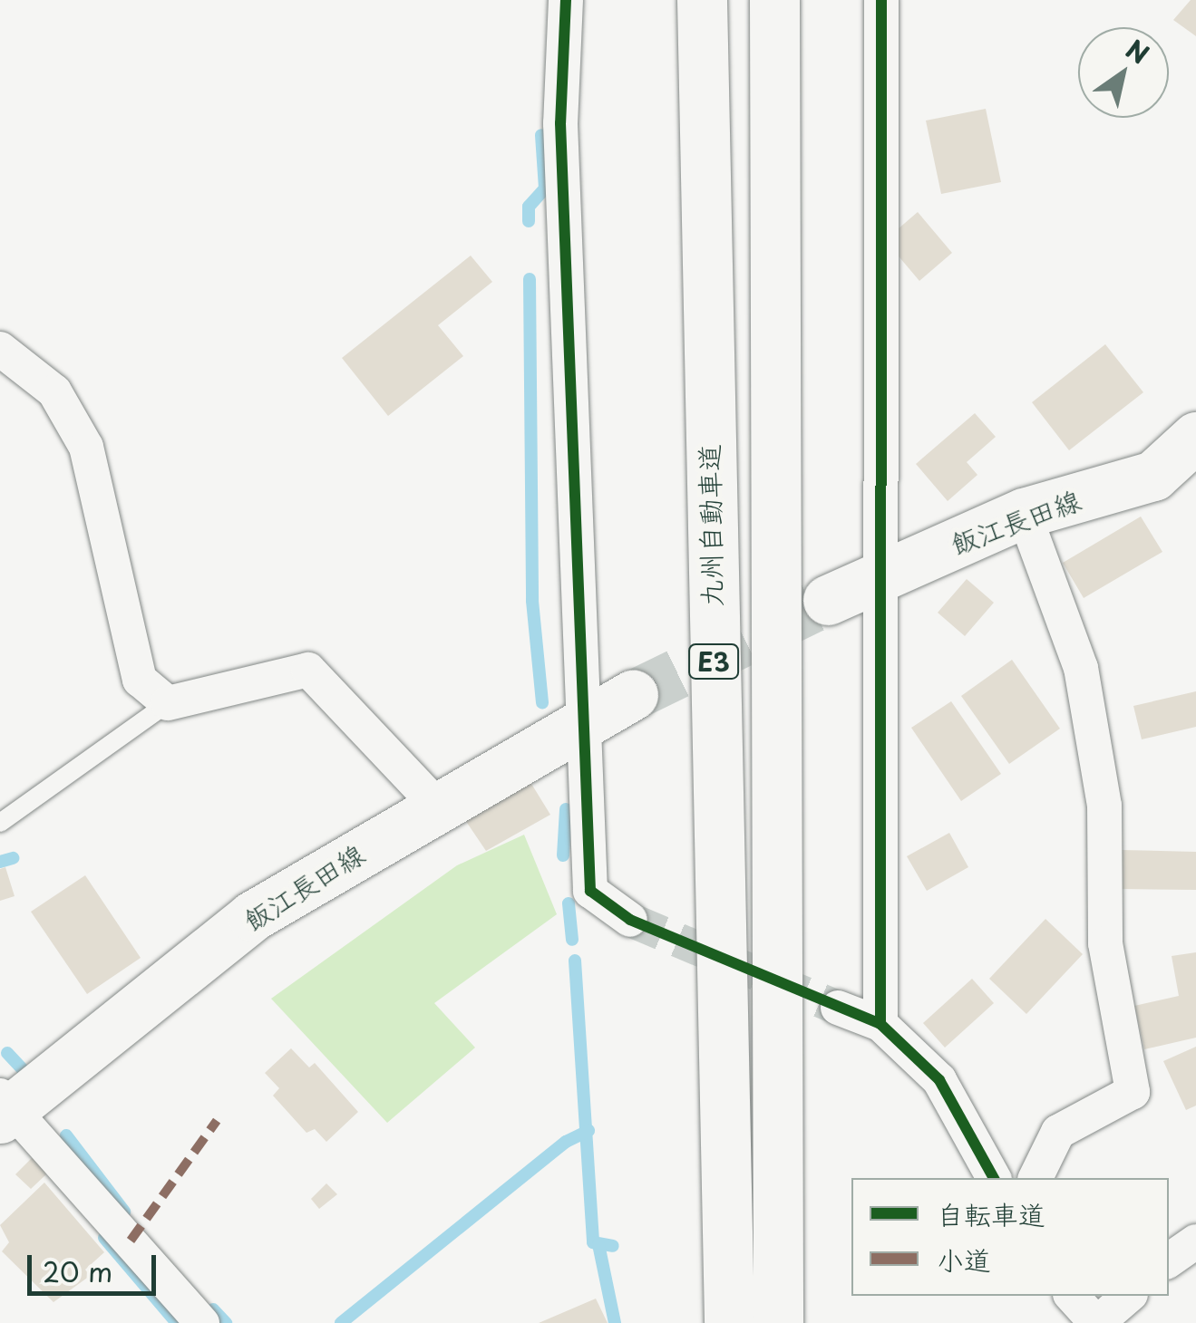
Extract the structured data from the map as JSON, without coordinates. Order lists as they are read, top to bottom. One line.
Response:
{"streets":{"main road":["飯江長田線","九州自動車道","E3"]},"legend":["自転車道","小道"],"scale_bar":"20 m","north":"top right"}
